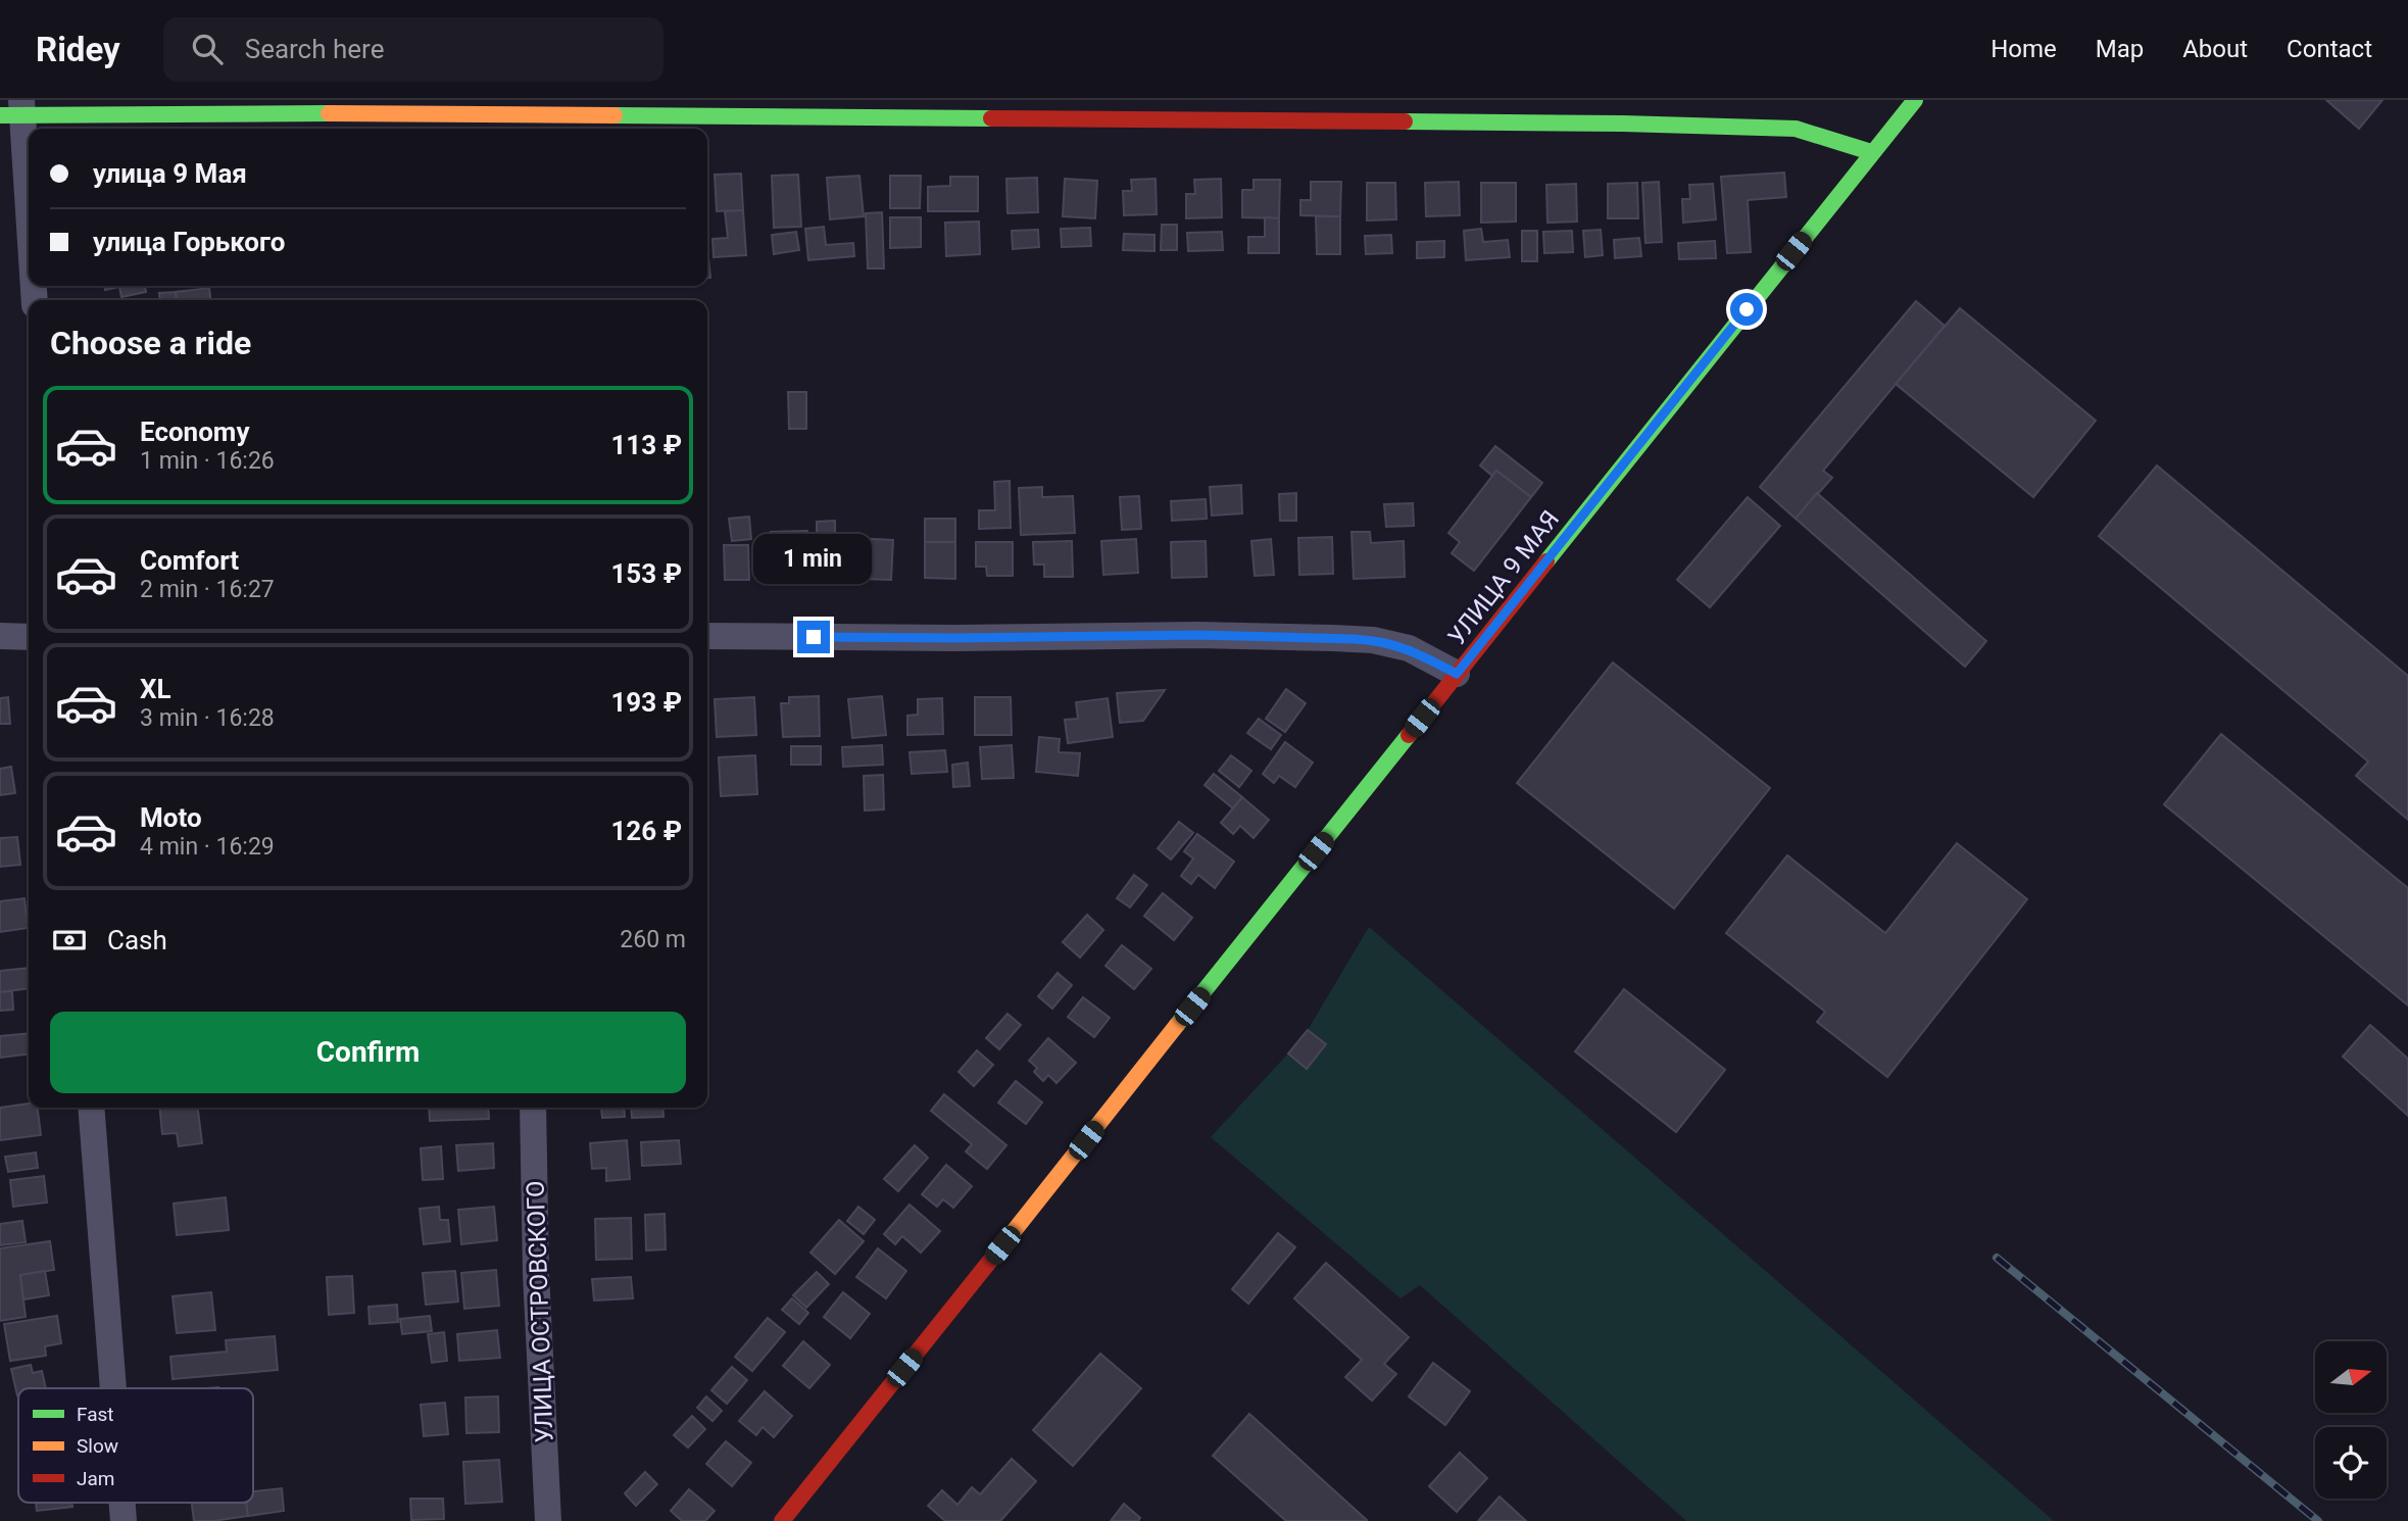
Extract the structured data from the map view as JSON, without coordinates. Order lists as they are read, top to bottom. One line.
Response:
{"streets":{"street":["УЛИЦА 9 МАЯ","УЛИЦА ОСТРОВСКОГО"]},"legend":["Fast","Slow","Jam"],"north":"right","page":{"header":"Ridey","search":"Search here","nav":["Home","Map","About","Contact"],"banner":["улица 9 Мая","улица Горького"],"heading":"Choose a ride","list":[{"name":"Economy","note":"1 min · 16:26","value":"113 ₽"},{"name":"Comfort","note":"2 min · 16:27","value":"153 ₽"},{"name":"XL","note":"3 min · 16:28","value":"193 ₽"},{"name":"Moto","note":"4 min · 16:29","value":"126 ₽"}],"bubble":"1 min","pay":["Cash","260 m"],"buttons":"Confirm"}}
